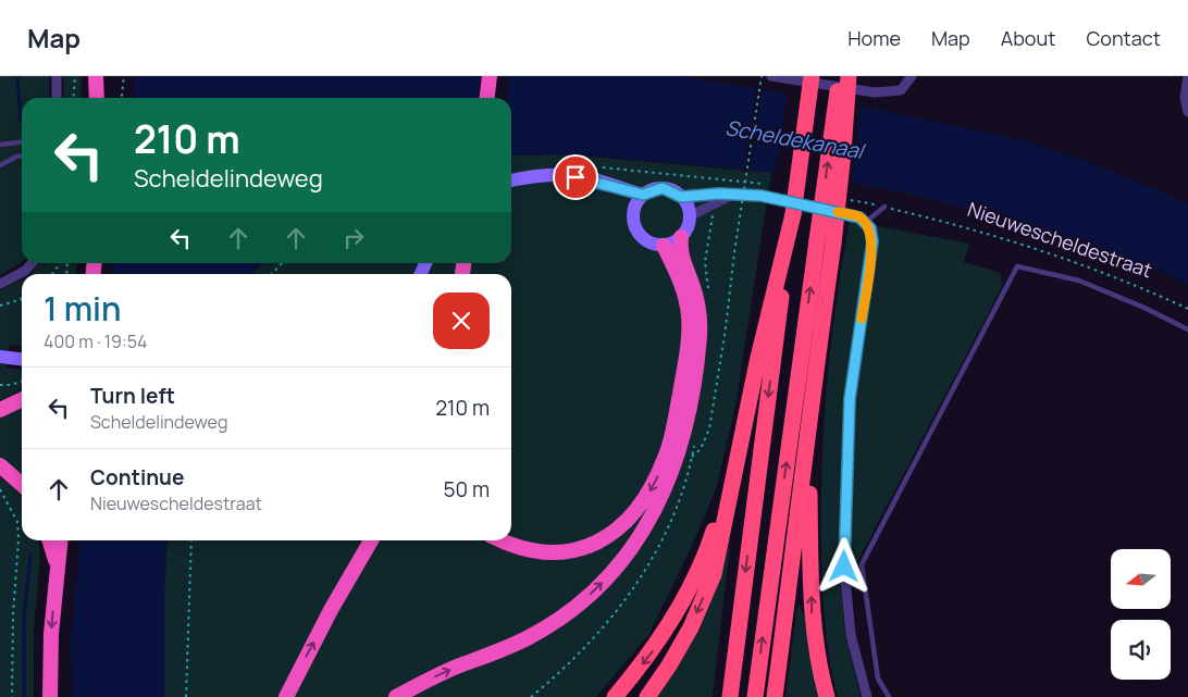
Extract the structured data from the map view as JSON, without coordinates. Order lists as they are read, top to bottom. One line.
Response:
{"streets":{"path":["Nieuwescheldestraat"]},"water":["Scheldekanaal"],"north":"left","page":{"header":"Map","nav":["Home","Map","About","Contact"],"turn":["210 m","Scheldelindeweg"],"heading":["1 min","400 m · 19:54"],"list":[{"name":"Turn left","note":"Scheldelindeweg","value":"210 m"},{"name":"Continue","note":"Nieuwescheldestraat","value":"50 m"}]}}
